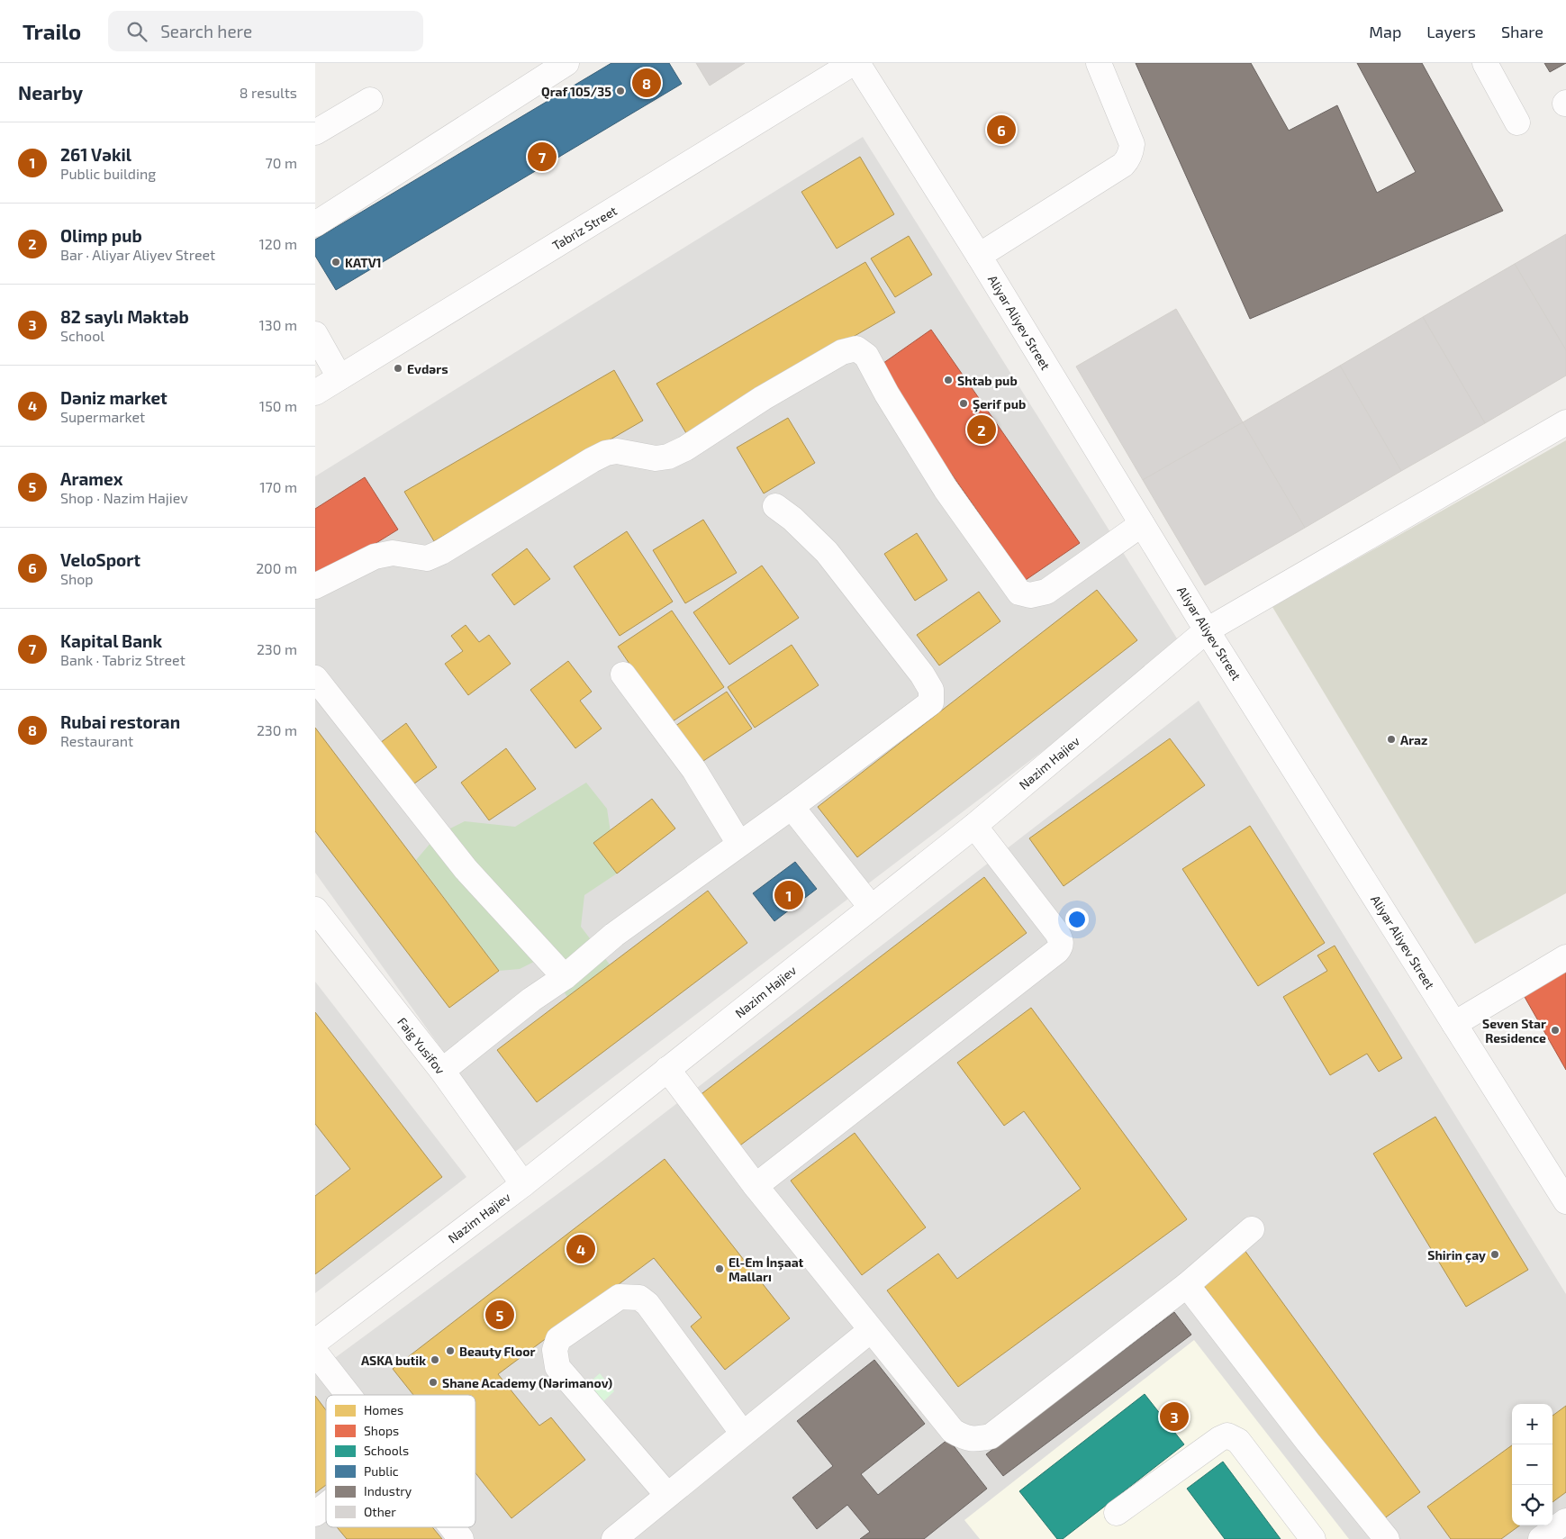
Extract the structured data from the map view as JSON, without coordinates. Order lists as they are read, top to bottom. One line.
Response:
{"streets":{"street":["Tabriz Street","Aliyar Aliyev Street","Nazim Hajiev","Faig Yusifov"]},"crossings":[["Aliyar Aliyev Street","Nazim Hajiev"],["Nazim Hajiev","Faig Yusifov"]],"places":["Qraf 105/35","KATV1","Evdərs","Shtab pub","Şerif pub","Araz","Seven Star Residence","Shirin çay","El-Em İnşaat Malları","Beauty Floor","ASKA butik","Shane Academy (Nərimanov)"],"legend":["Homes","Shops","Schools","Public","Industry","Other"],"page":{"header":"Trailo","search":"Search here","nav":["Map","Layers","Share"],"heading":["Nearby","8 results"],"pins":["8","6","7","2","1","4","5","3"],"list":[{"mark":"1","name":"261 Vəkil","note":"Public building","value":"70 m"},{"mark":"2","name":"Olimp pub","note":"Bar · Aliyar Aliyev Street","value":"120 m"},{"mark":"3","name":"82 saylı Məktəb","note":"School","value":"130 m"},{"mark":"4","name":"Dəniz market","note":"Supermarket","value":"150 m"},{"mark":"5","name":"Aramex","note":"Shop · Nazim Hajiev","value":"170 m"},{"mark":"6","name":"VeloSport","note":"Shop","value":"200 m"},{"mark":"7","name":"Kapital Bank","note":"Bank · Tabriz Street","value":"230 m"},{"mark":"8","name":"Rubai restoran","note":"Restaurant","value":"230 m"}],"map_buttons":["+","−"]}}
